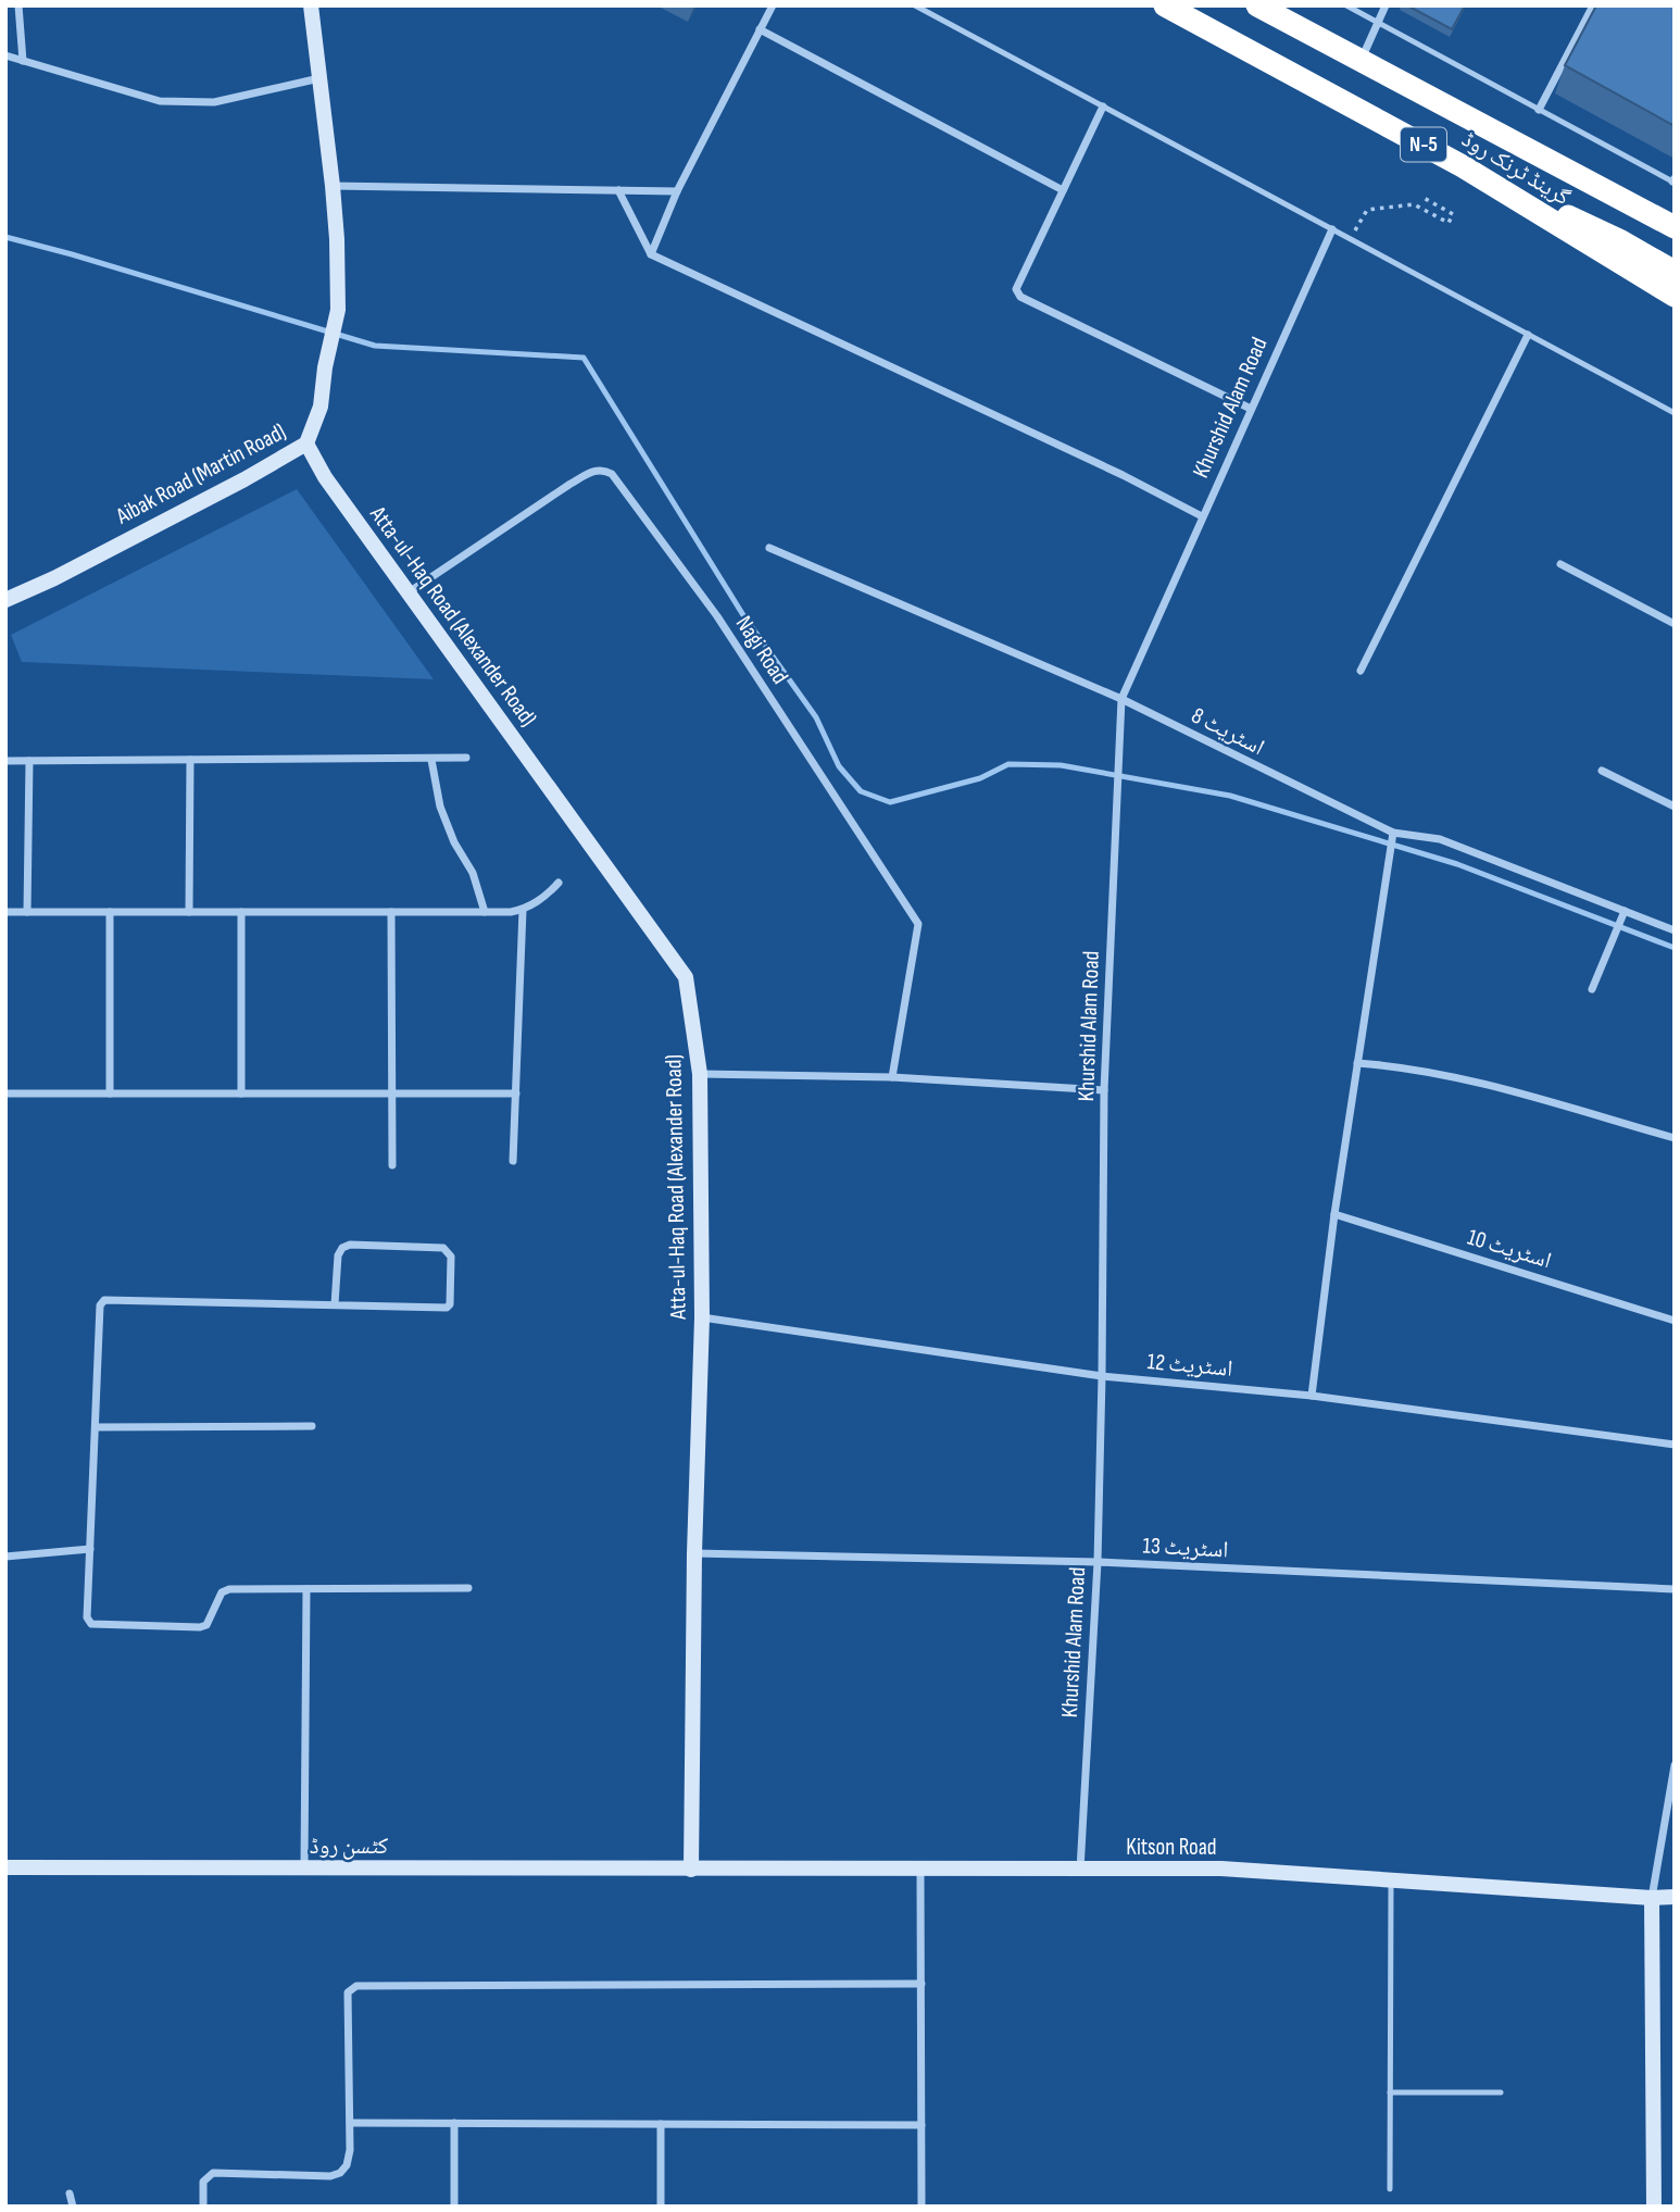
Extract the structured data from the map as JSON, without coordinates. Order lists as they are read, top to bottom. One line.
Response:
{"streets":{"highway":["N-5","گرینڈ ٹرنک روڈ"],"street":["Khurshid Alam Road","Aibak Road (Martin Road)","Atta-ul-Haq Road (Alexander Road)","Nagi Road","اسٹریٹ 8","اسٹریٹ 10","اسٹریٹ 12","اسٹریٹ 13","کٹسن روڈ","Kitson Road"]},"crossings":[["Khurshid Alam Road","اسٹریٹ 8"],["Khurshid Alam Road","اسٹریٹ 12"],["Khurshid Alam Road","اسٹریٹ 13"],["Khurshid Alam Road","Kitson Road"],["Aibak Road (Martin Road)","Atta-ul-Haq Road (Alexander Road)"],["Atta-ul-Haq Road (Alexander Road)","Nagi Road"],["Atta-ul-Haq Road (Alexander Road)","اسٹریٹ 12"],["Atta-ul-Haq Road (Alexander Road)","اسٹریٹ 13"],["Atta-ul-Haq Road (Alexander Road)","کٹسن روڈ"],["Atta-ul-Haq Road (Alexander Road)","Kitson Road"],["کٹسن روڈ","Kitson Road"]]}
